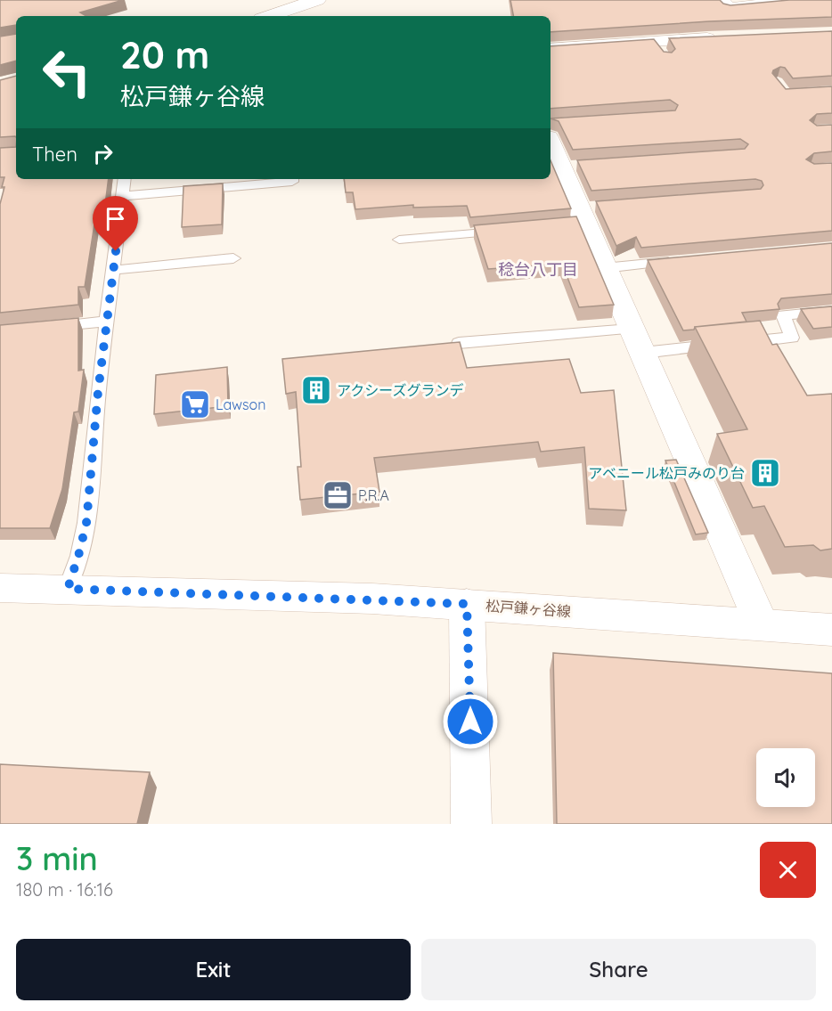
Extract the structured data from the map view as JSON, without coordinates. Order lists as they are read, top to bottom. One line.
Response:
{"streets":{"street":["松戸鎌ヶ谷線"]},"districts":["稔台八丁目"],"places":{"building":["アクシーズグランデ","アベニール松戸みのり台"],"supermarket":["Lawson"],"office":["P.R.A"]},"page":{"turn":["20 m","松戸鎌ヶ谷線"],"then":"Then","heading":["3 min","180 m · 16:16"],"buttons":["Exit","Share"]}}
